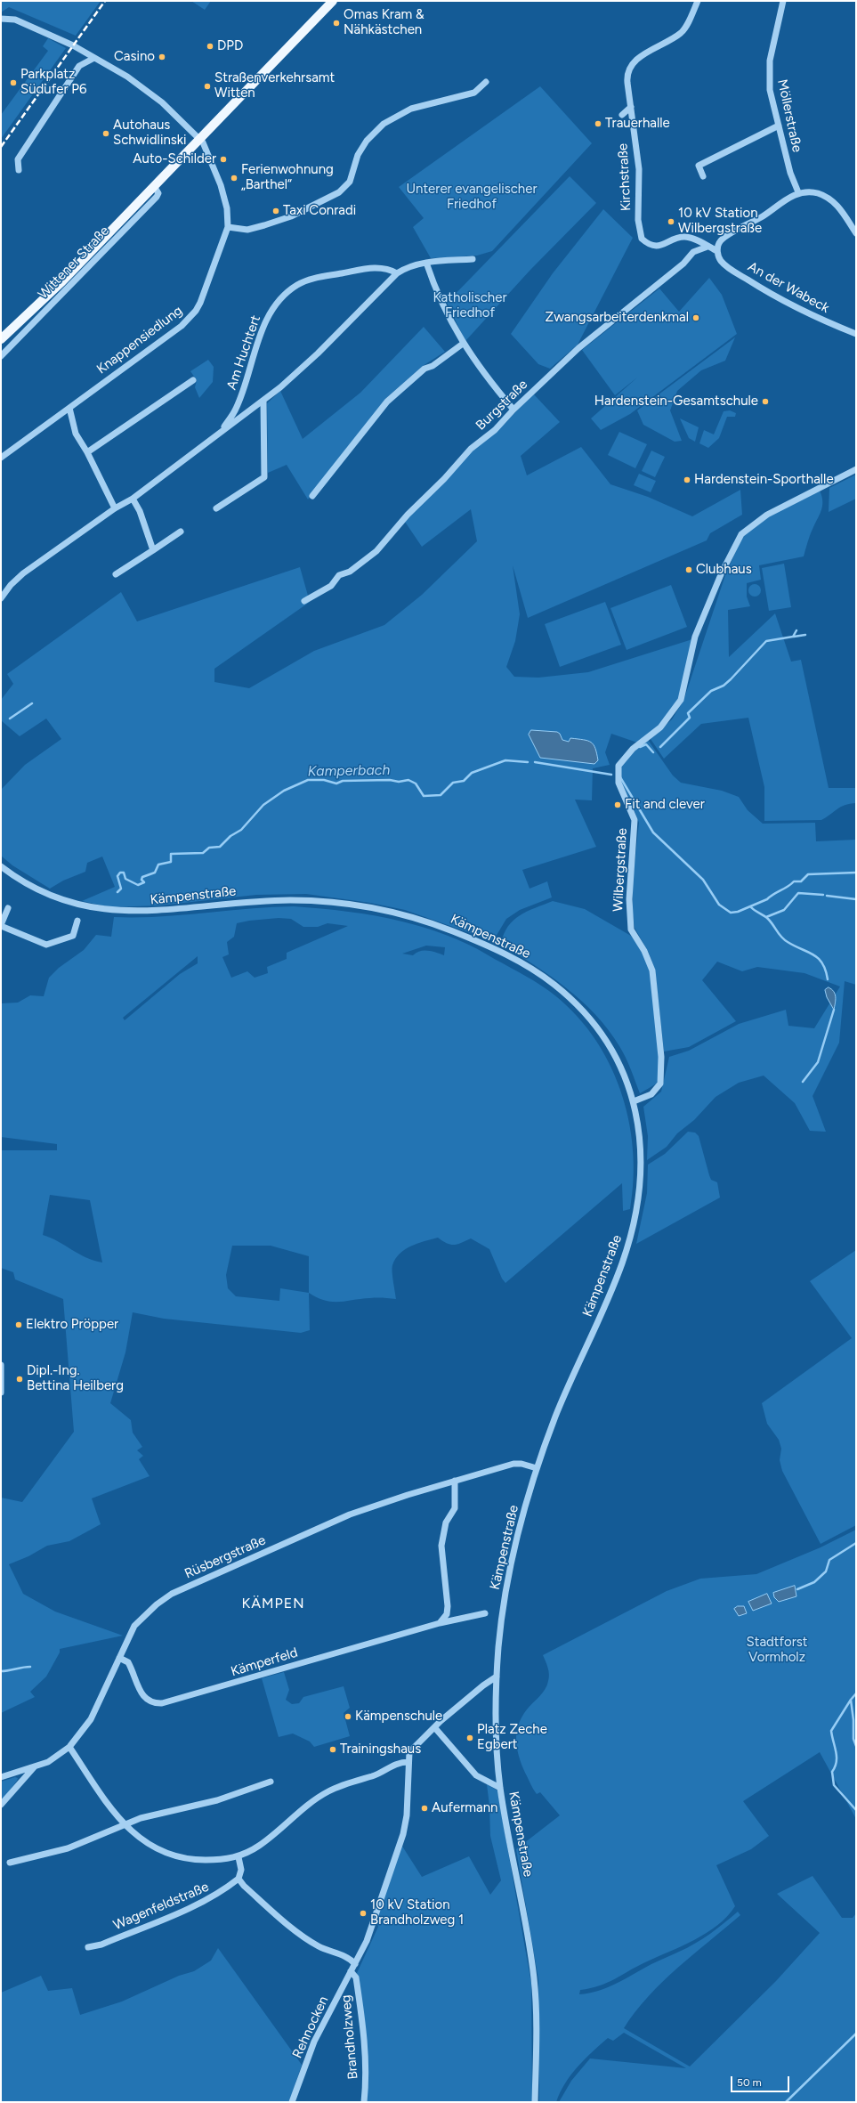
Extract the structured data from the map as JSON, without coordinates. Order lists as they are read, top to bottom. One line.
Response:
{"streets":{"main road":["Wittener Straße"],"street":["Möllerstraße","Kirchstraße","An der Wabeck","Knappensiedlung","Am Huchtert","Burgstraße","Wilbergstraße","Kämpenstraße","Rüsbergstraße","Kämperfeld","Wagenfeldstraße","Rehnocken","Brandholzweg"]},"crossings":[["Kirchstraße","An der Wabeck"],["Kirchstraße","Burgstraße"],["Wittener Straße","Knappensiedlung"],["Wilbergstraße","Kämpenstraße"],["Kämpenstraße","Rüsbergstraße"],["Rüsbergstraße","Kämperfeld"],["Rehnocken","Brandholzweg"]],"districts":["KÄMPEN"],"water":["Kamperbach"],"parks":["Unterer evangelischer Friedhof","Katholischer Friedhof","Stadtforst Vormholz"],"places":["Omas Kram & Nähkästchen","DPD","Casino","Parkplatz Südufer P6","Straßenverkehrsamt Witten","Trauerhalle","Autohaus Schwidlinski","Auto-Schilder","Ferienwohnung „Barthel“","Taxi Conradi","10 kV Station Wilbergstraße","Zwangsarbeiterdenkmal","Hardenstein-Gesamtschule","Hardenstein-Sporthalle","Clubhaus","Fit and clever","Elektro Pröpper","Dipl.-Ing. Bettina Heilberg","Kämpenschule","Platz Zeche Egbert","Trainingshaus","Aufermann","10 kV Station Brandholzweg 1"],"scale_bar":"50 m"}
